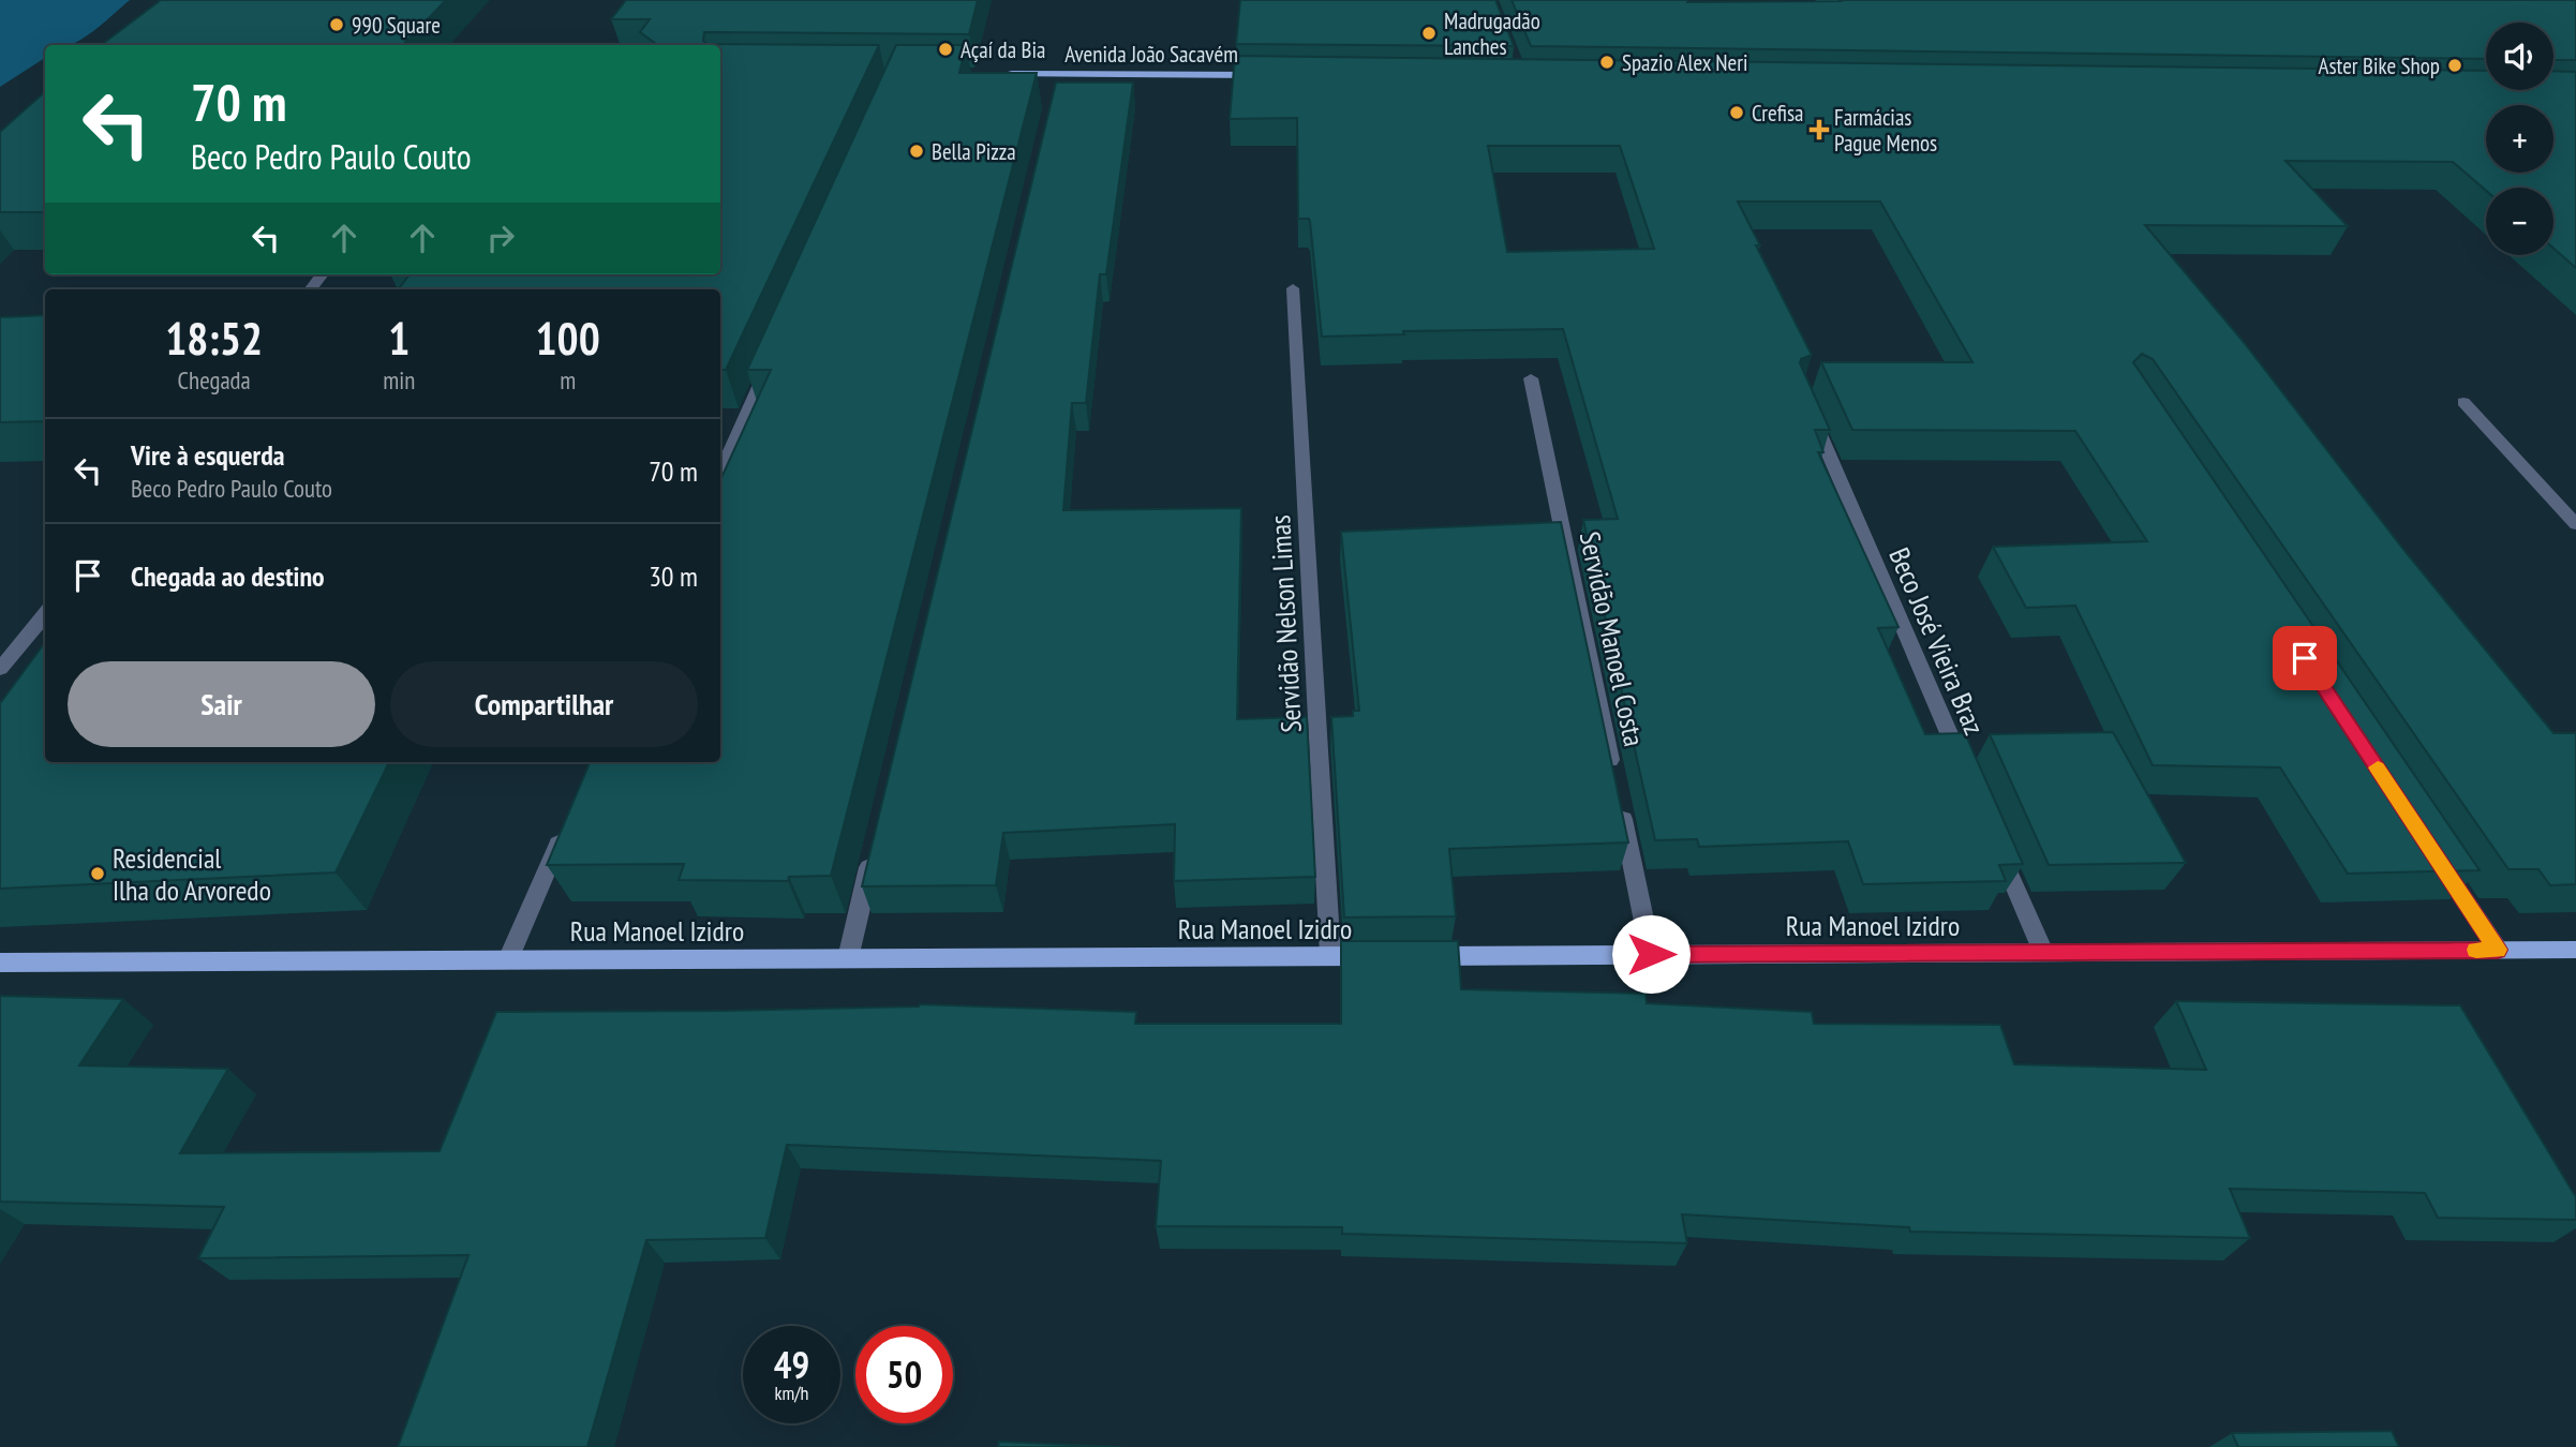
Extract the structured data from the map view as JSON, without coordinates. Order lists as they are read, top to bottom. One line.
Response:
{"streets":{"main road":["Avenida João Sacavém","Rua Manoel Izidro"],"street":["Servidão Nelson Limas","Servidão Manoel Costa","Beco José Vieira Braz"]},"crossings":[["Servidão Nelson Limas","Rua Manoel Izidro"],["Servidão Manoel Costa","Rua Manoel Izidro"]],"places":{"other":["990 Square","Madrugadão Lanches","Açaí da Bia","Spazio Alex Neri","Aster Bike Shop","Crefisa","Bella Pizza","Residencial Ilha do Arvoredo"],"health":["Farmácias Pague Menos"]},"page":{"map_buttons":["+","−"],"turn":["70 m","Beco Pedro Paulo Couto"],"eta":["18:52","Chegada","1","min","100","m"],"list":[{"name":"Vire à esquerda","note":"Beco Pedro Paulo Couto","value":"70 m"},{"name":"Chegada ao destino","value":"30 m"}],"buttons":["Sair","Compartilhar"],"speed":"49 km/h","limit":"50"}}
